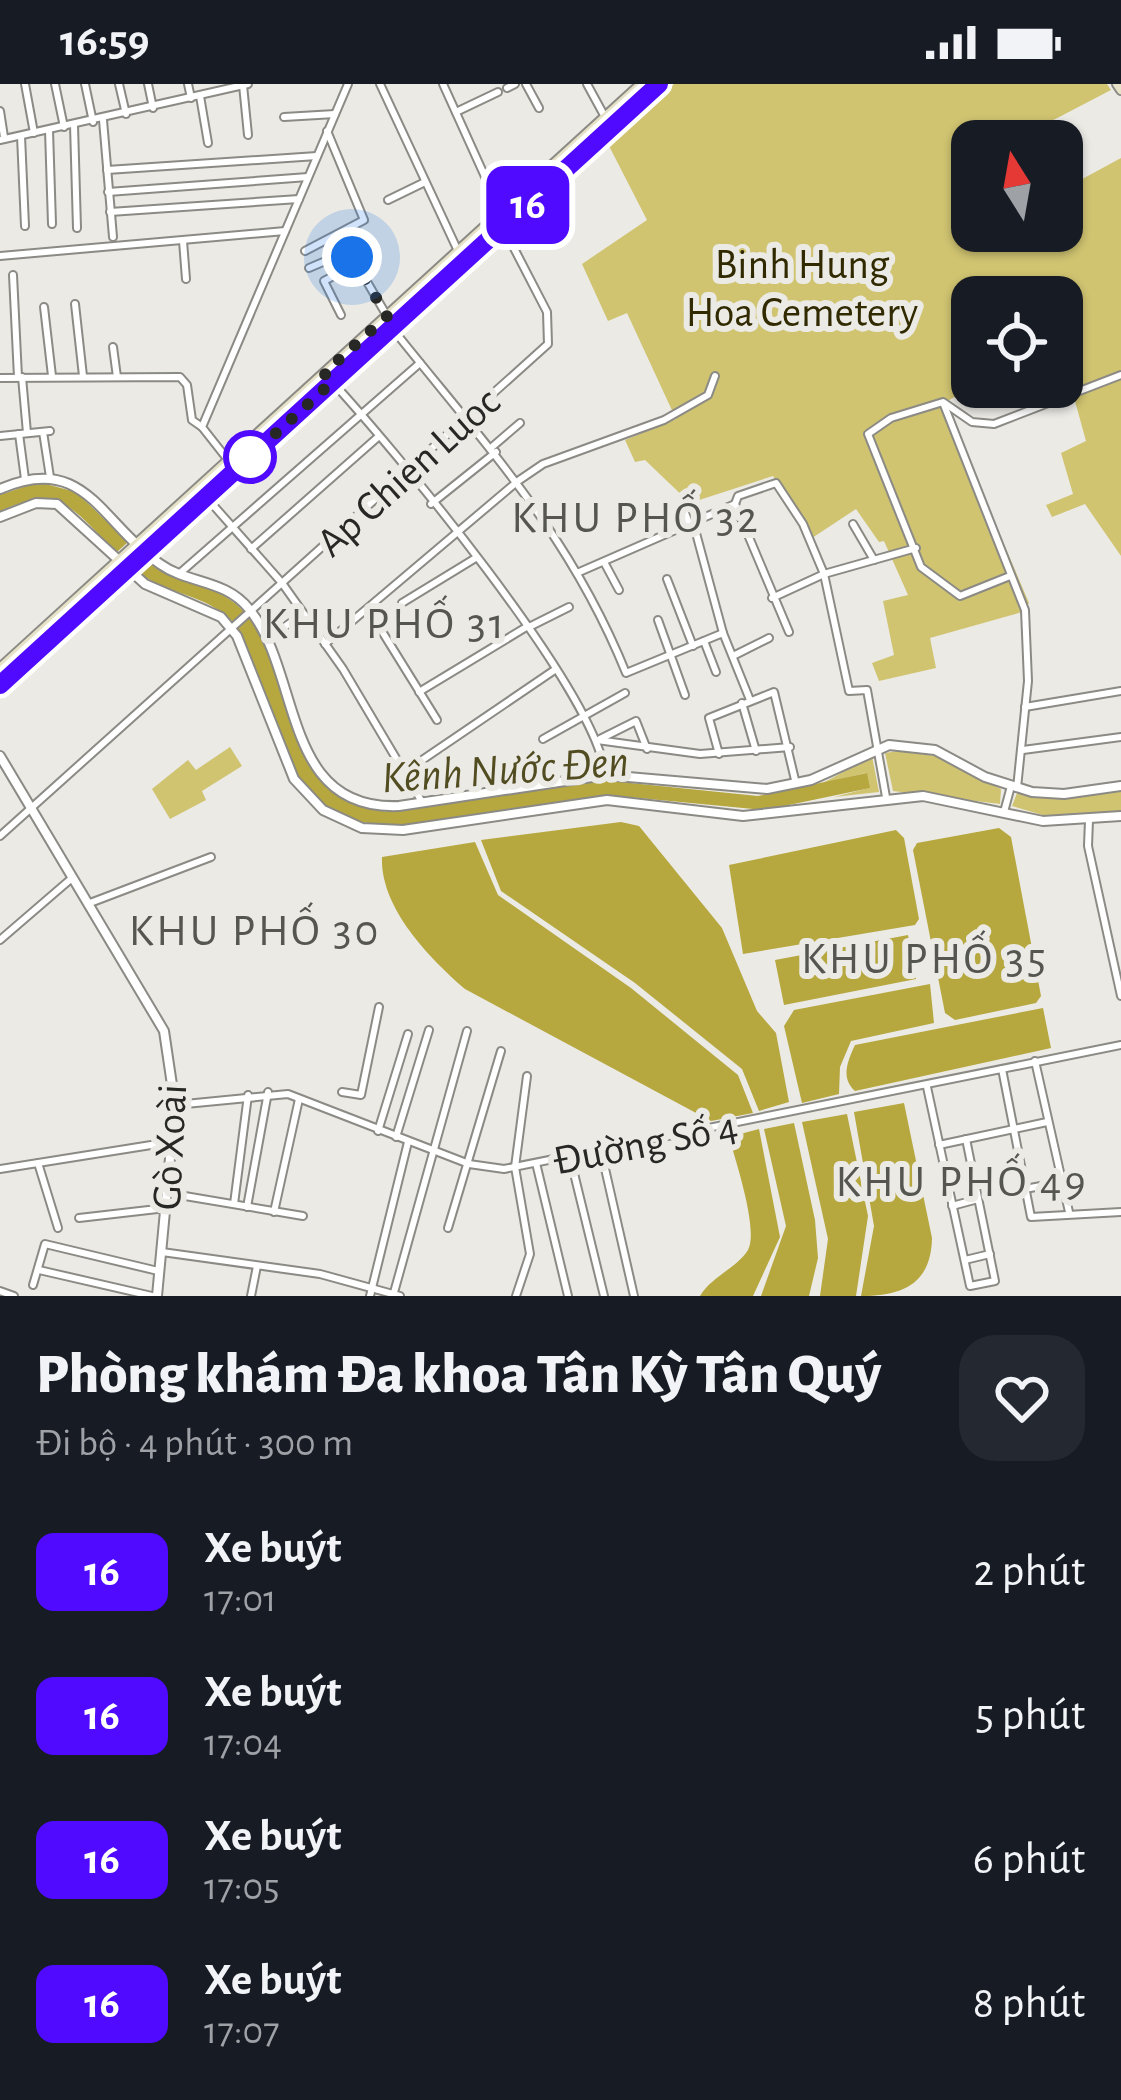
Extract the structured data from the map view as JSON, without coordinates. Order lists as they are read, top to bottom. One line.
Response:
{"streets":{"street":["Ap Chien Luoc","Đường Số 4","Gò Xoài"]},"crossings":[["Ap Chien Luoc","Gò Xoài"],["Đường Số 4","Gò Xoài"]],"districts":["KHU PHỐ 32","KHU PHỐ 31","KHU PHỐ 30","KHU PHỐ 35","KHU PHỐ 49"],"water":["Kênh Nước Đen"],"parks":["Binh Hung Hoa Cemetery"],"lines":["bus line 16"],"north":"top","page":{"status":"16:59","on_map":"16","heading":["Phòng khám Đa khoa Tân Kỳ Tân Quý","Đi bộ · 4 phút · 300 m"],"list":[{"mark":"16","name":"Xe buýt","note":"17:01","value":"2 phút"},{"mark":"16","name":"Xe buýt","note":"17:04","value":"5 phút"},{"mark":"16","name":"Xe buýt","note":"17:05","value":"6 phút"},{"mark":"16","name":"Xe buýt","note":"17:07","value":"8 phút"}]}}
